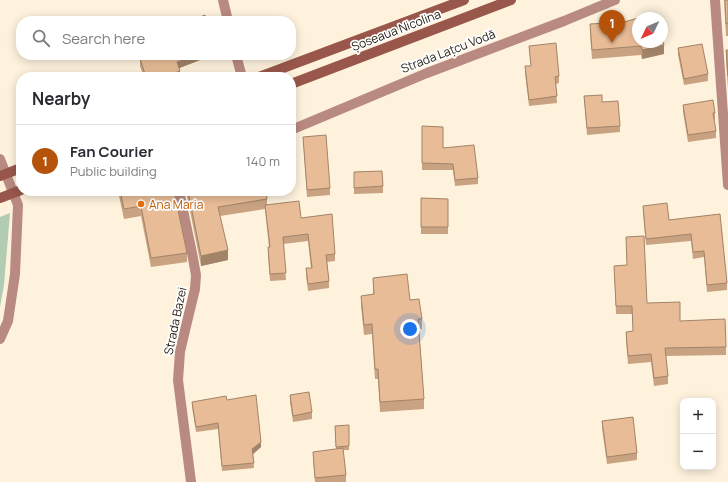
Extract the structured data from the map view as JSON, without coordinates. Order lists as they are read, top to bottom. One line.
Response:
{"streets":{"main road":["Șoseaua Nicolina"],"street":["Strada Lațcu Vodă","Strada Bazei"]},"places":["Ana Maria"],"north":"bottom left","page":{"pins":"1","search":"Search here","heading":"Nearby","list":[{"mark":"1","name":"Fan Courier","note":"Public building","value":"140 m"}],"map_buttons":["+","−"]}}
